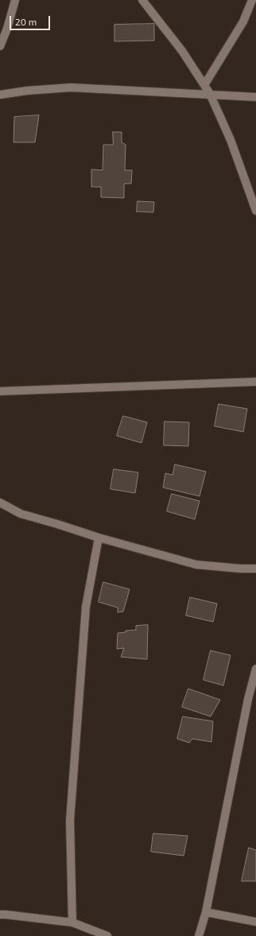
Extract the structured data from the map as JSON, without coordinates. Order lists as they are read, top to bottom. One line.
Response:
{"scale_bar":"20 m"}
